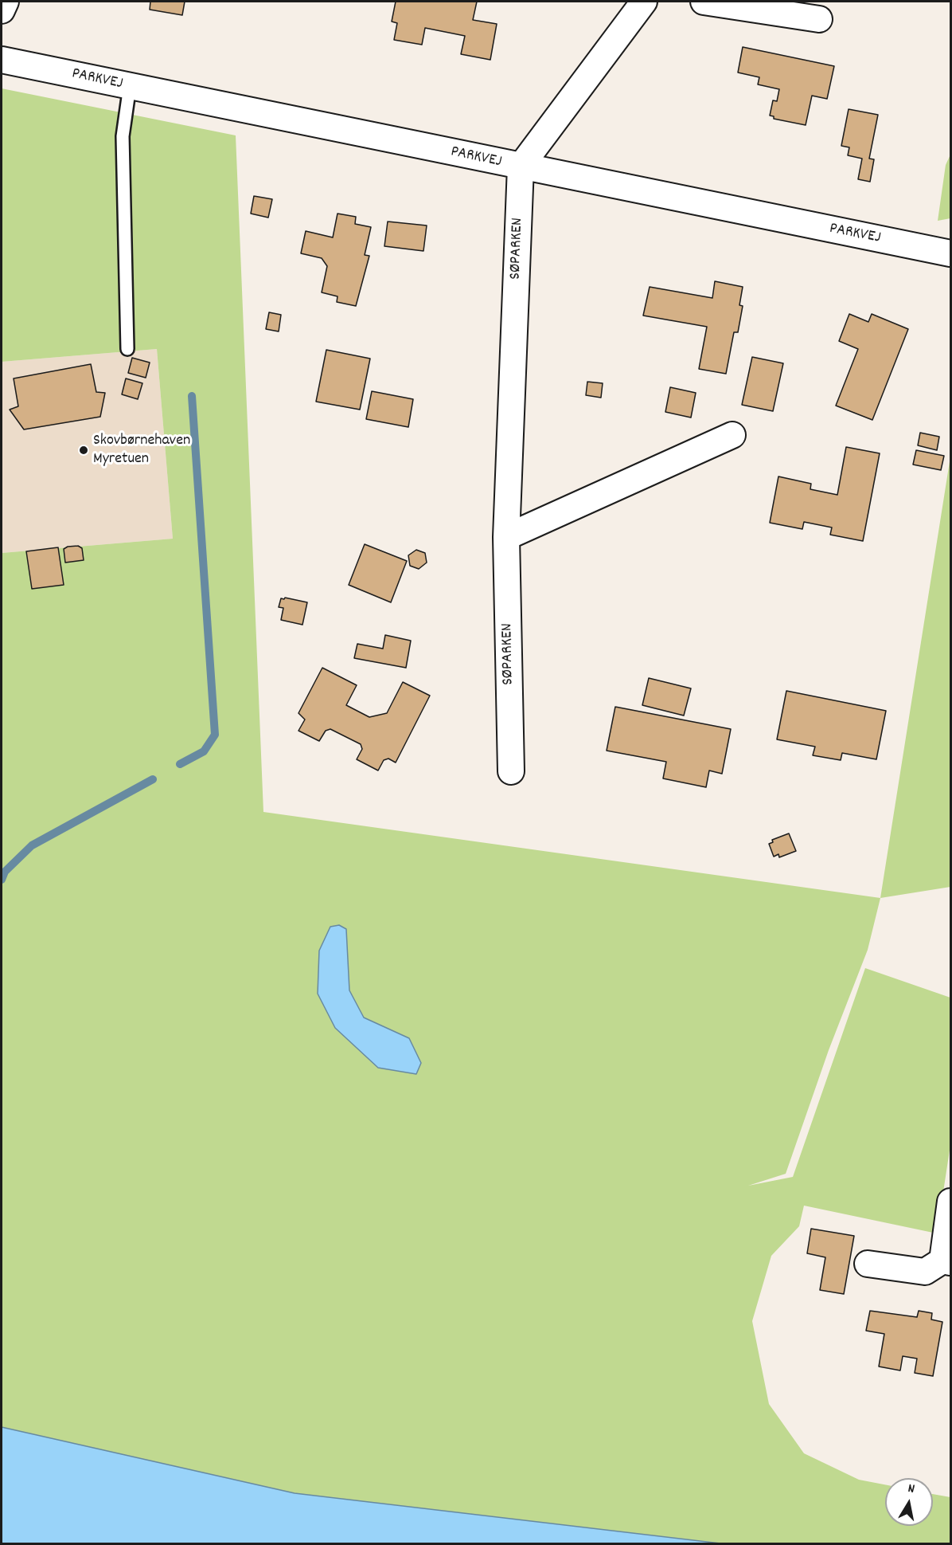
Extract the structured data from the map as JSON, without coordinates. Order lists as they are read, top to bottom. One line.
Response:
{"streets":{"street":["PARKVEJ","SØPARKEN"]},"crossings":[["PARKVEJ","SØPARKEN"]],"places":["Skovbørnehaven Myretuen"],"north":"top"}
